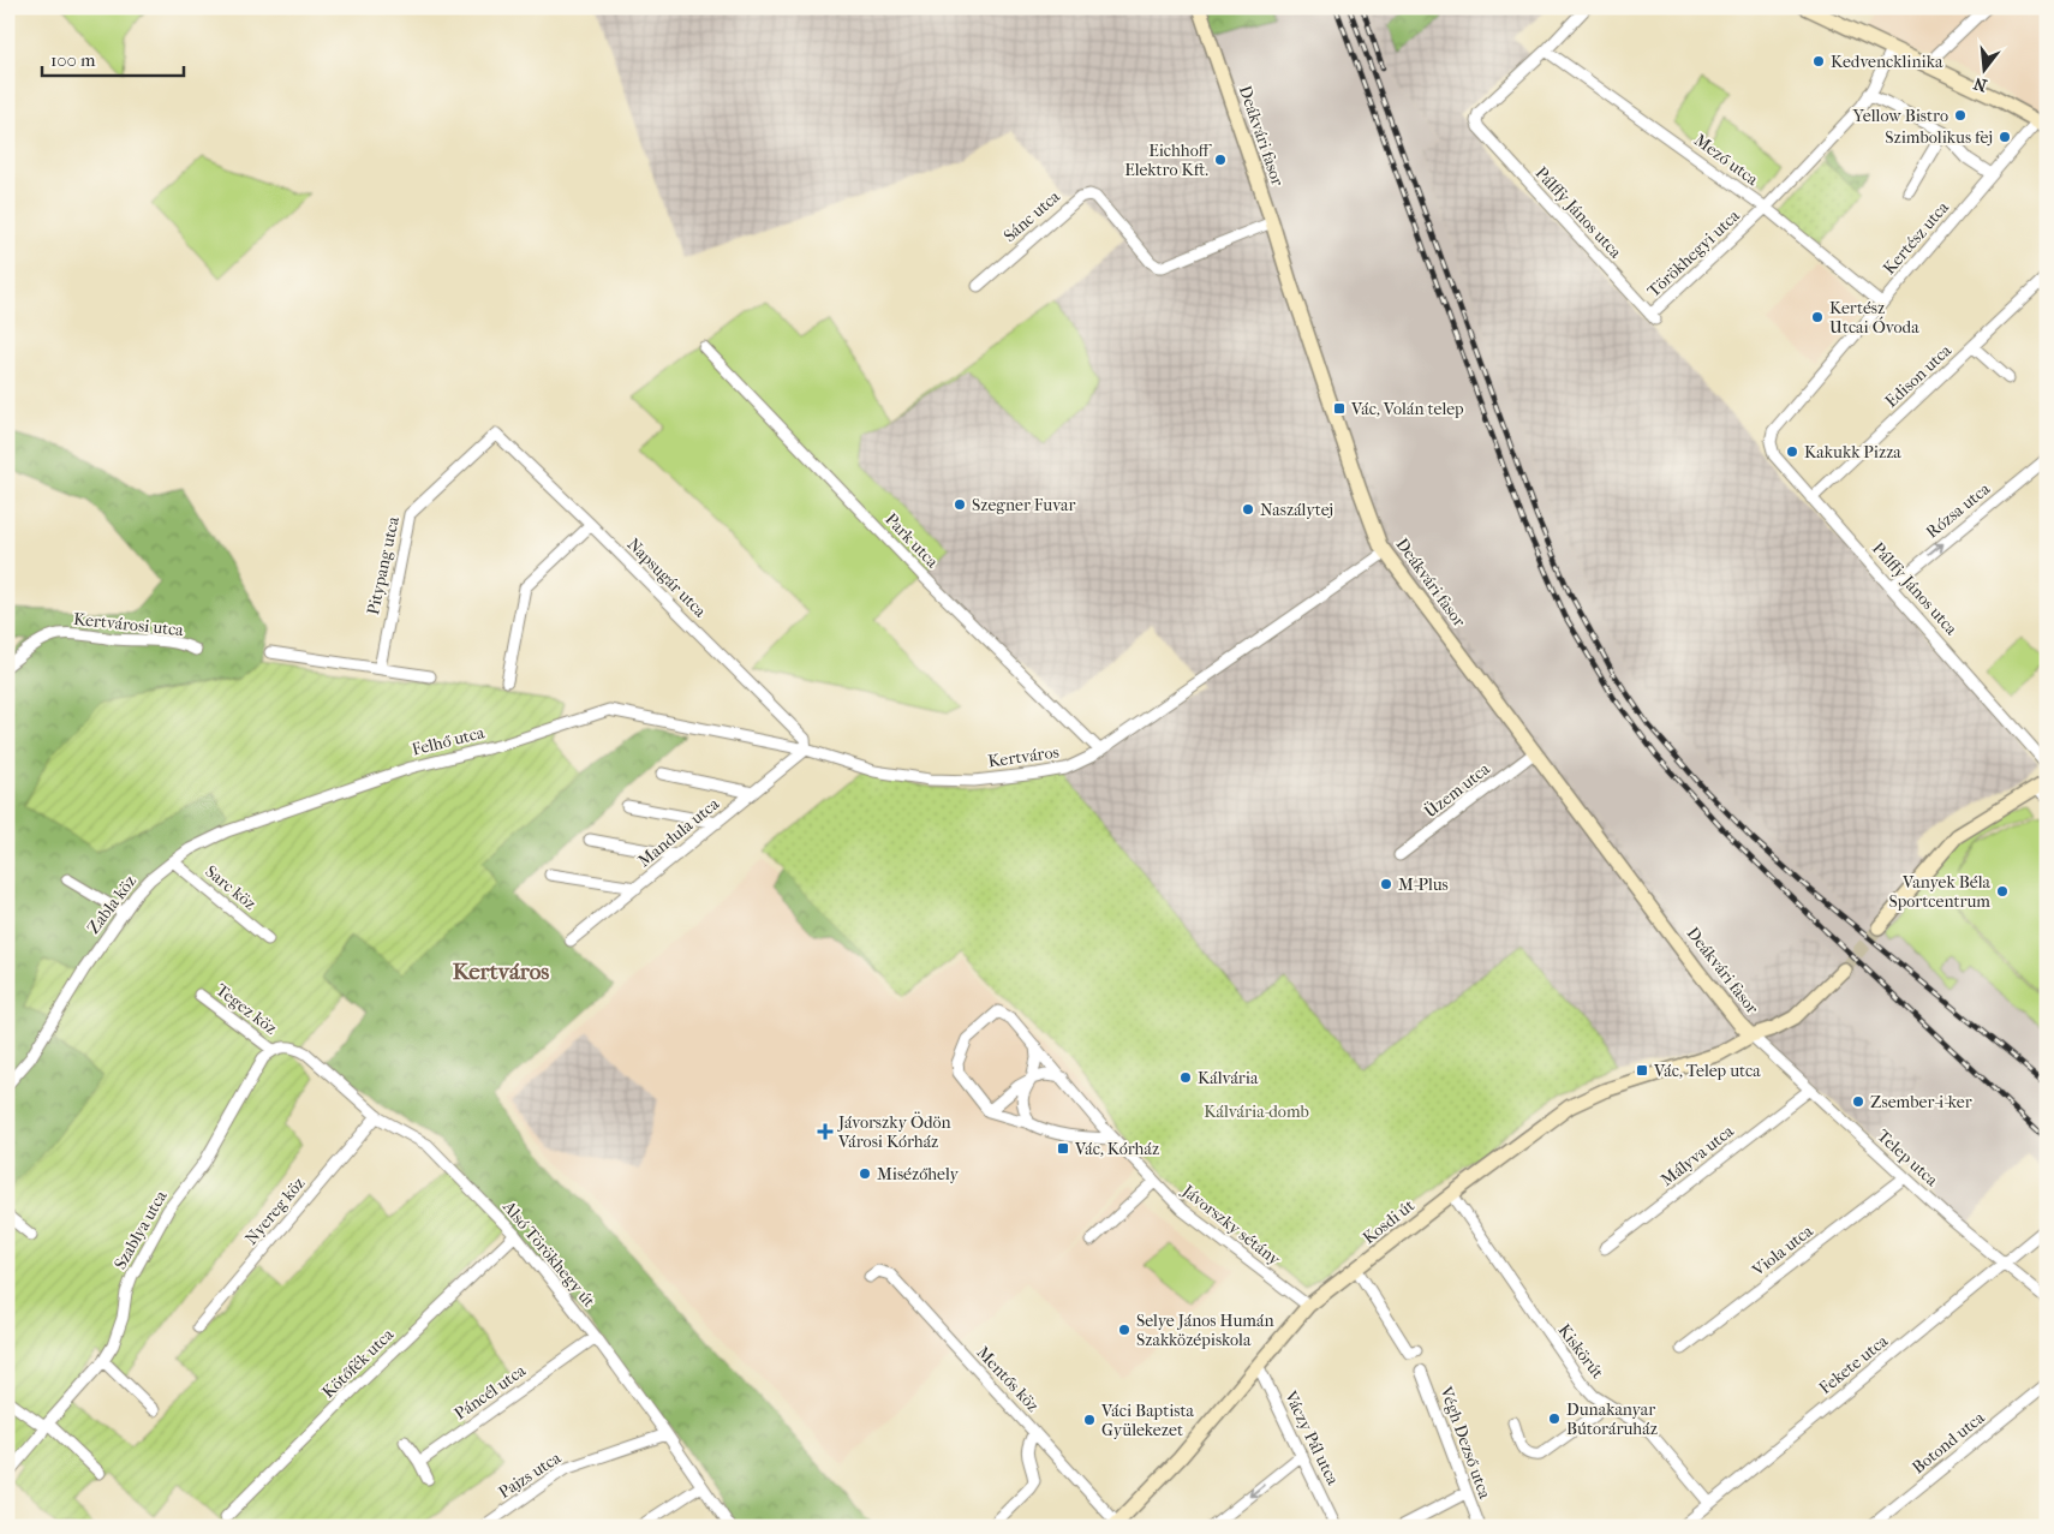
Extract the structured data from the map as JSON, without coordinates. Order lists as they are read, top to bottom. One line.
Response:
{"streets":{"street":["Deákvári fasor","Mező utca","Pálffy János utca","Sánc utca","Kertész utca","Törökhegyi utca","Edison utca","Rózsa utca","Park utca","Pitypang utca","Napsugár utca","Kertvárosi utca","Felhő utca","Kertváros","Üzem utca","Mandula utca","Sarc köz","Zabla köz","Tegez köz","Mályva utca","Telep utca","Nyereg köz","Kosdi út","Jávorszky sétány","Szablya utca","Viola utca","Alsó Törökhegy út","Kiskörút","Kötőfék utca","Fekete utca","Mentős köz","Páncél utca","Váczy Pál utca","Végh Dezső utca","Botond utca","Pajzs utca"]},"crossings":[["Deákvári fasor","Sánc utca"],["Deákvári fasor","Kertváros"],["Deákvári fasor","Üzem utca"],["Deákvári fasor","Telep utca"],["Deákvári fasor","Kosdi út"],["Mező utca","Pálffy János utca"],["Mező utca","Kertész utca"],["Mező utca","Törökhegyi utca"],["Pálffy János utca","Kertész utca"],["Pálffy János utca","Törökhegyi utca"],["Pálffy János utca","Edison utca"],["Pálffy János utca","Rózsa utca"],["Park utca","Kertváros"],["Pitypang utca","Napsugár utca"],["Napsugár utca","Kertváros"],["Napsugár utca","Mandula utca"],["Felhő utca","Kertváros"],["Felhő utca","Zabla köz"],["Kertváros","Mandula utca"],["Sarc köz","Zabla köz"],["Tegez köz","Szablya utca"],["Tegez köz","Alsó Törökhegy út"],["Mályva utca","Telep utca"],["Telep utca","Kosdi út"],["Telep utca","Viola utca"],["Telep utca","Fekete utca"],["Nyereg köz","Alsó Törökhegy út"],["Kosdi út","Jávorszky sétány"],["Kosdi út","Kiskörút"],["Kosdi út","Mentős köz"],["Kosdi út","Váczy Pál utca"],["Szablya utca","Alsó Törökhegy út"],["Alsó Törökhegy út","Kötőfék utca"],["Alsó Törökhegy út","Páncél utca"],["Alsó Törökhegy út","Pajzs utca"],["Kiskörút","Fekete utca"]],"one_way":["Rózsa utca"],"districts":["Kertváros"],"parks":["Kálvária-domb"],"places":{"other":["Kedvencklinika","Yellow Bistro","Szimbolikus fej","Eichhoff Elektro Kft.","Kertész Utcai Óvoda","Kakukk Pizza","Szegner Fuvar","Naszálytej","M-Plus","Vanyek Béla Sportcentrum","Kálvária","Zsember-i-ker","Misézőhely","Selye János Humán Szakközépiskola","Dunakanyar Bútoráruház","Váci Baptista Gyülekezet"],"transit":["Vác, Volán telep","Vác, Telep utca","Vác, Kórház"],"health":["Jávorszky Ödön Városi Kórház"]},"scale_bar":"100 m","north":"bottom"}
